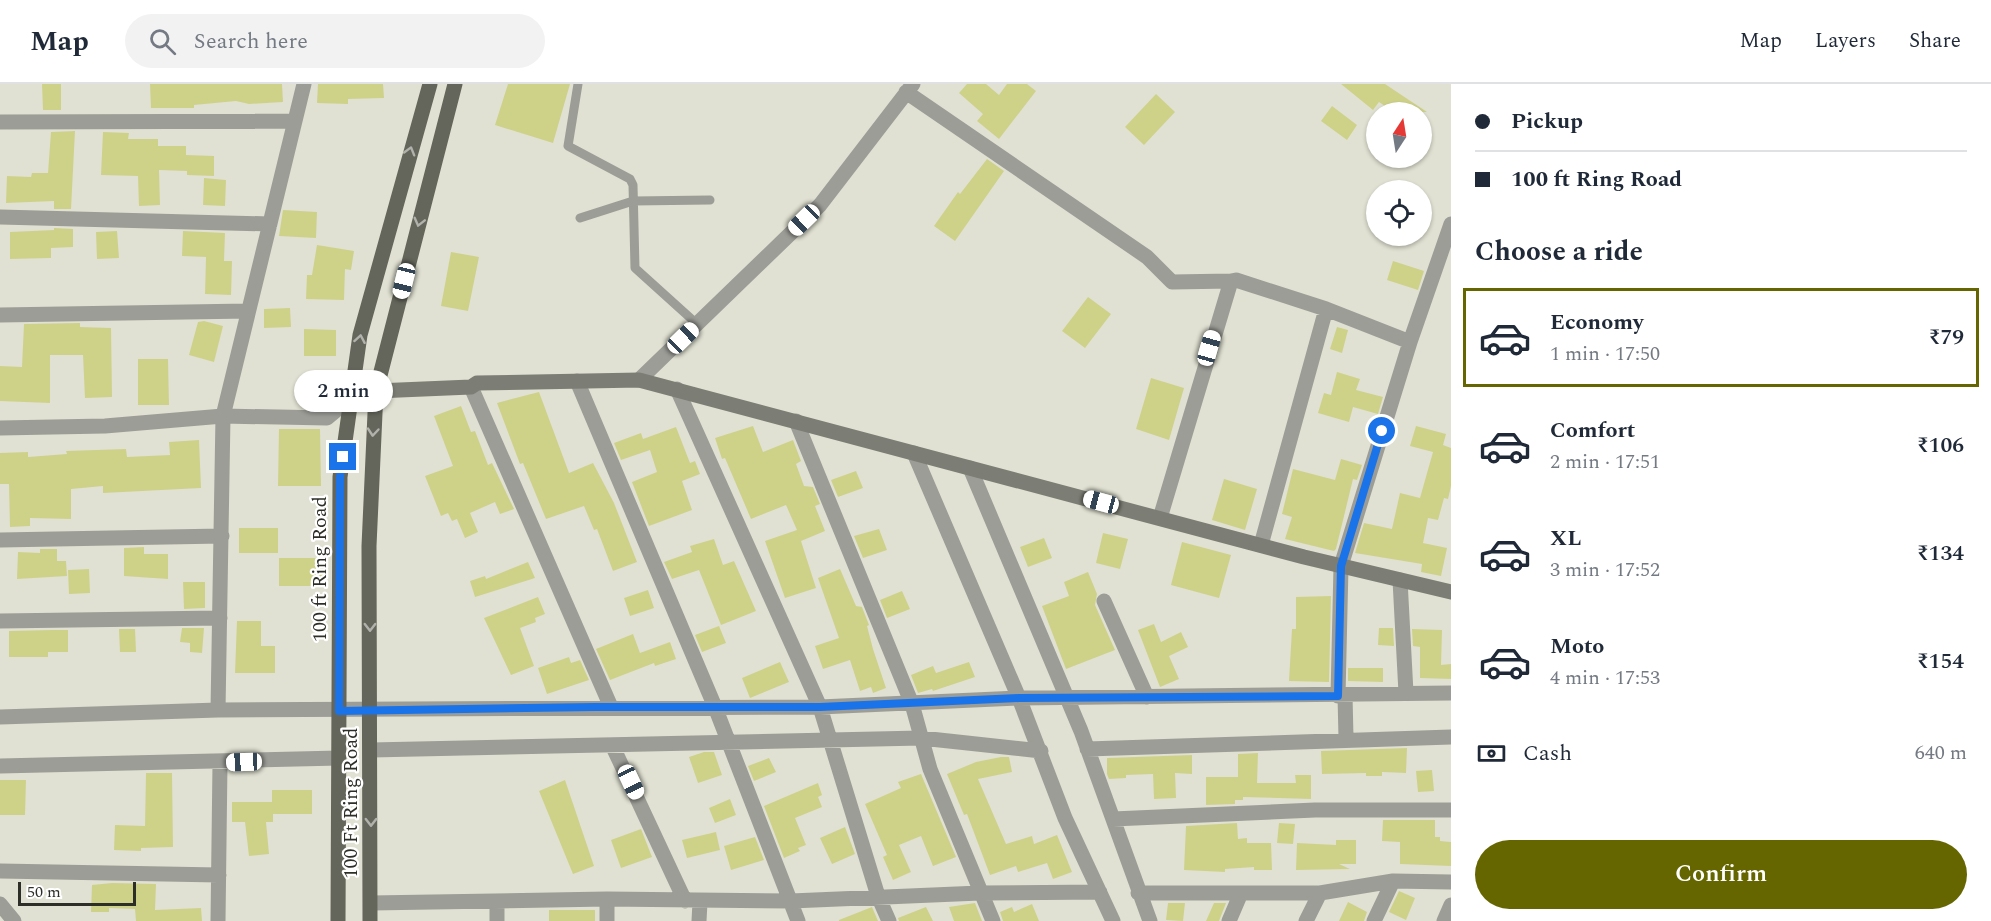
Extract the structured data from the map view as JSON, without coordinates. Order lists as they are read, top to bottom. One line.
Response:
{"streets":{"main road":["100 ft Ring Road","100 Ft Ring Road"]},"one_way":["100 ft Ring Road","100 Ft Ring Road"],"scale_bar":"50 m","north":"top","page":{"header":"Map","search":"Search here","nav":["Map","Layers","Share"],"banner":["Pickup","100 ft Ring Road"],"heading":"Choose a ride","list":[{"name":"Economy","note":"1 min · 17:50","value":"₹79"},{"name":"Comfort","note":"2 min · 17:51","value":"₹106"},{"name":"XL","note":"3 min · 17:52","value":"₹134"},{"name":"Moto","note":"4 min · 17:53","value":"₹154"}],"bubble":"2 min","pay":["Cash","640 m"],"buttons":"Confirm","scale":"50 m"}}
